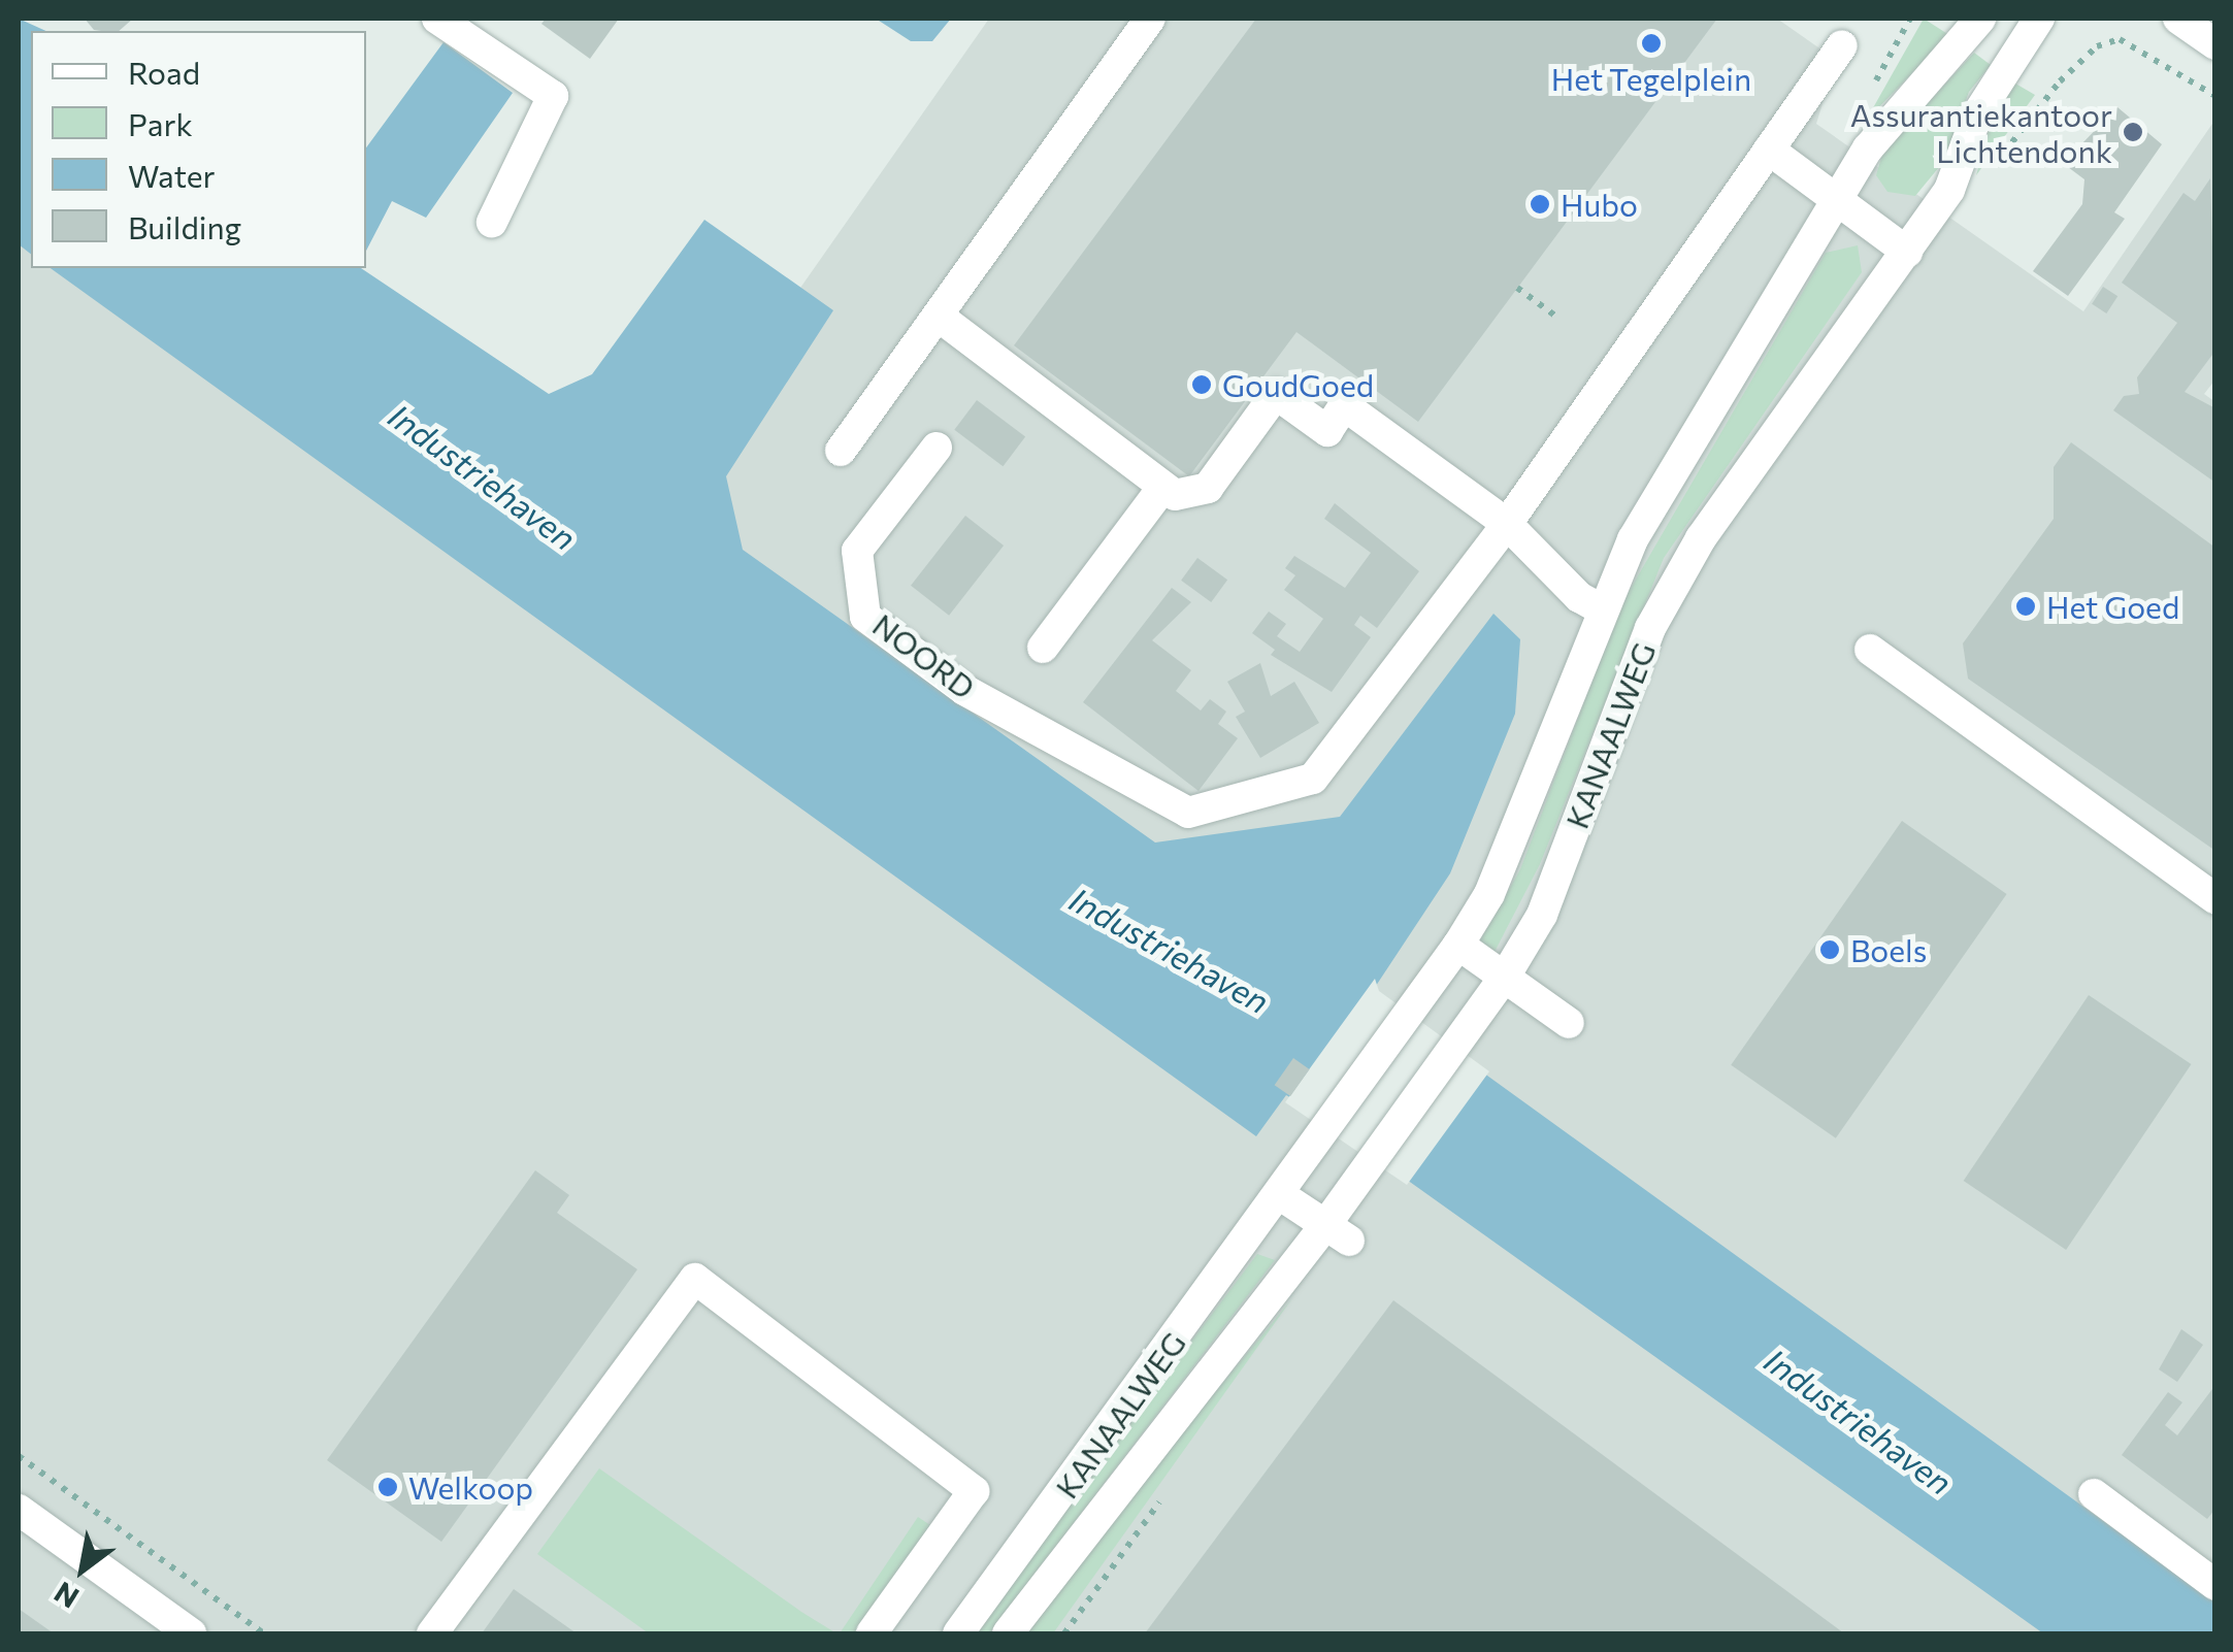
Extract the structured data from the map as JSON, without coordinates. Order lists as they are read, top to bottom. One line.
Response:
{"streets":{"street":["NOORD","KANAALWEG"]},"crossings":[["NOORD","KANAALWEG"]],"water":["Industriehaven"],"places":["Het Tegelplein","Assurantiekantoor Lichtendonk","Hubo","GoudGoed","Het Goed","Boels","Welkoop"],"legend":["Road","Park","Water","Building"],"north":"bottom left"}
